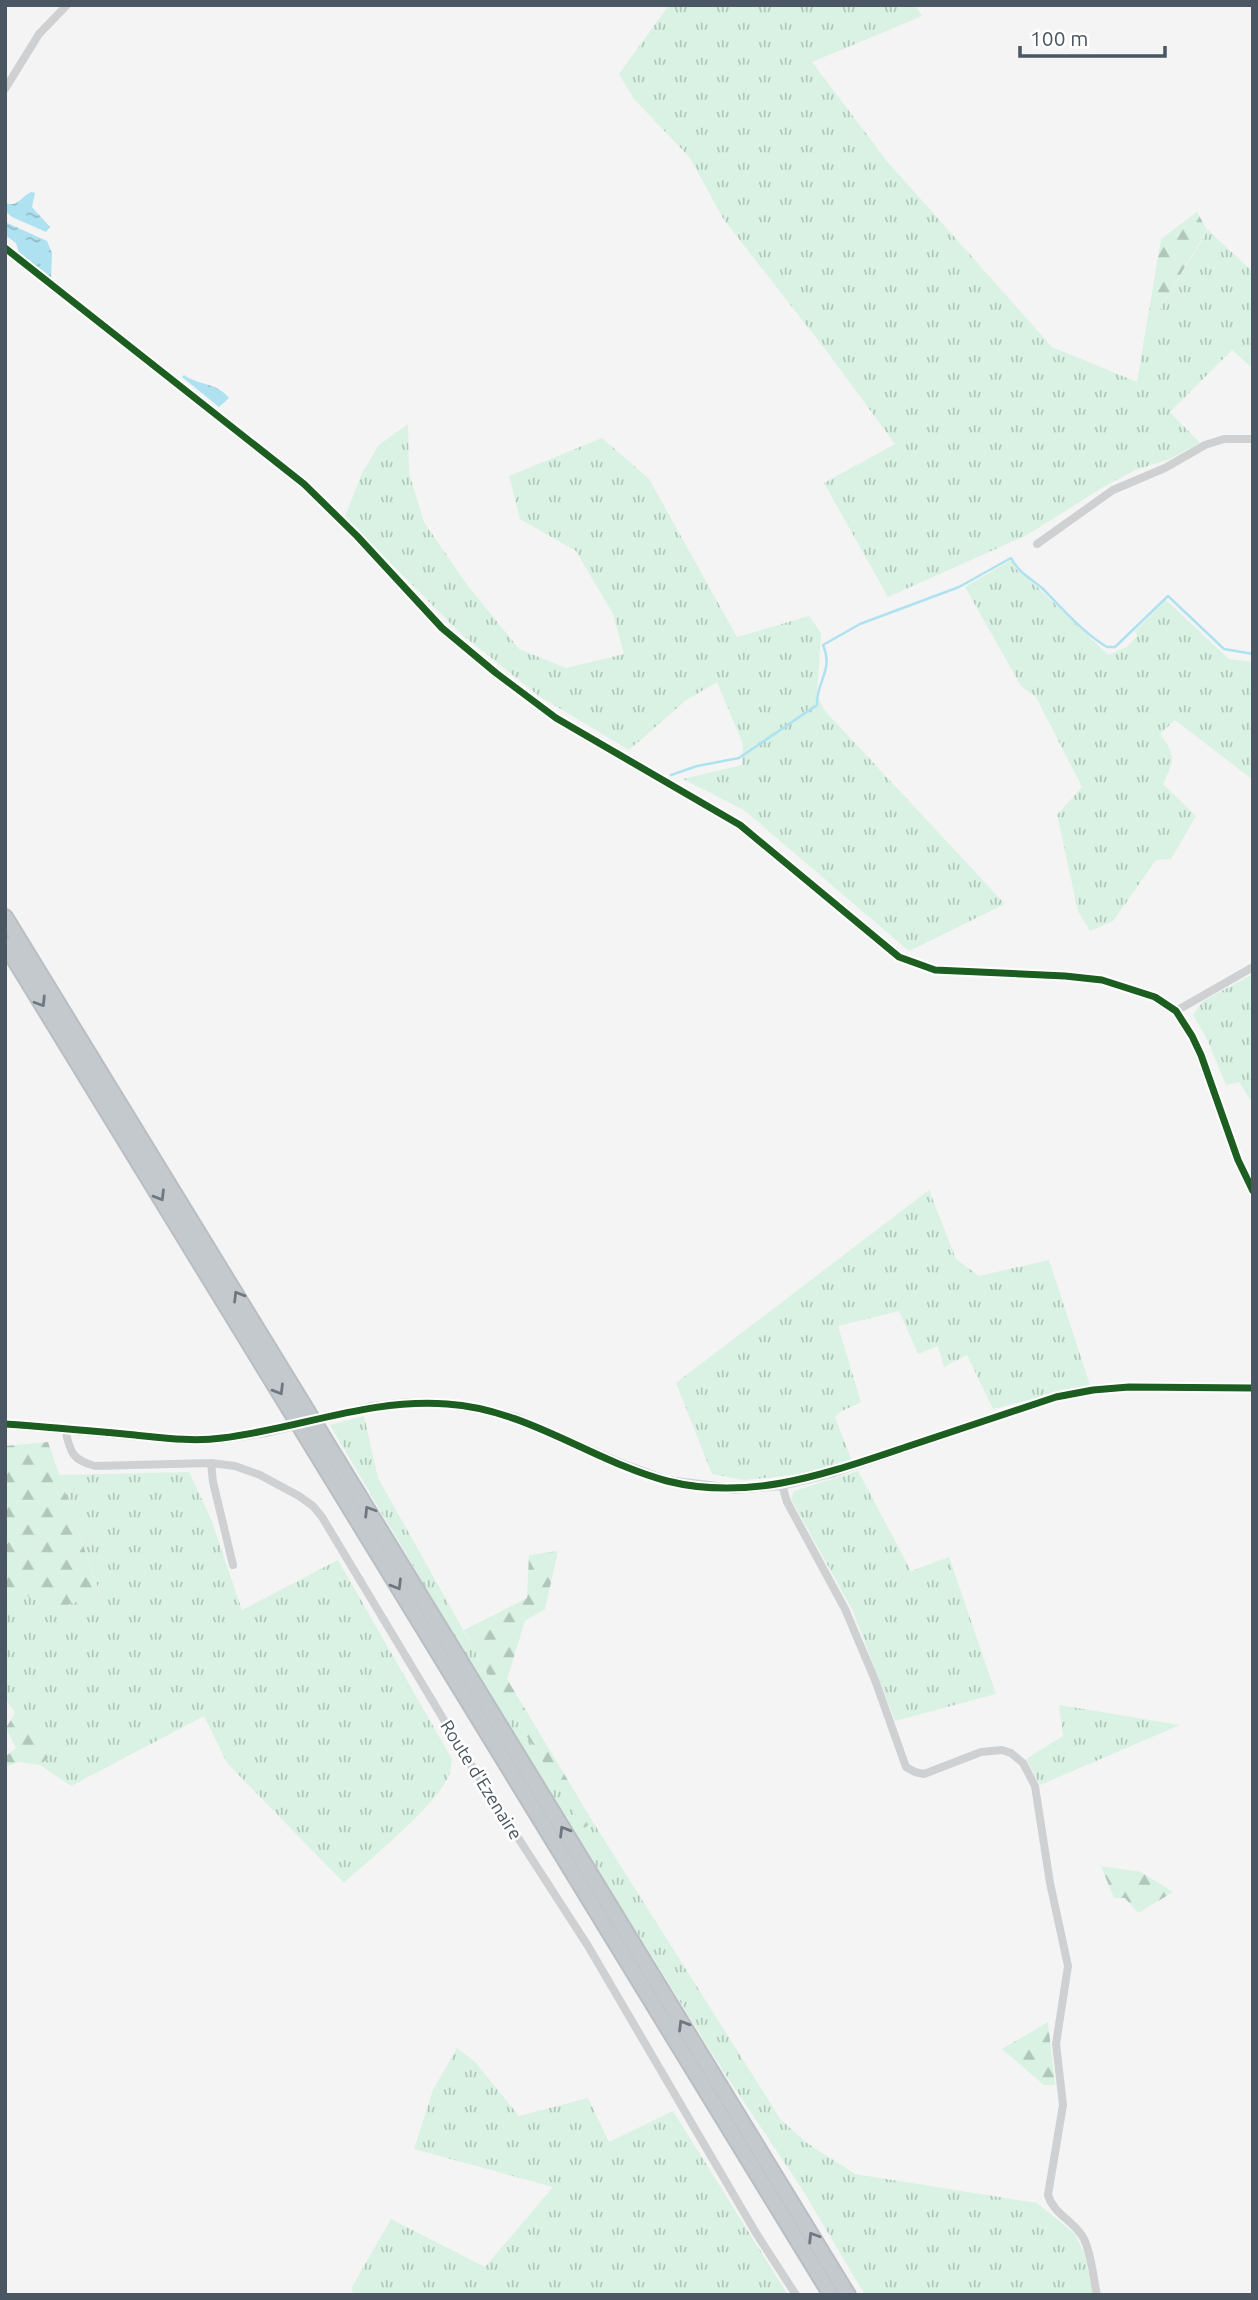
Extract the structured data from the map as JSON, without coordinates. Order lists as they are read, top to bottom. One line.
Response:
{"streets":{"street":["Route d'Ezenaire"]},"scale_bar":"100 m"}
